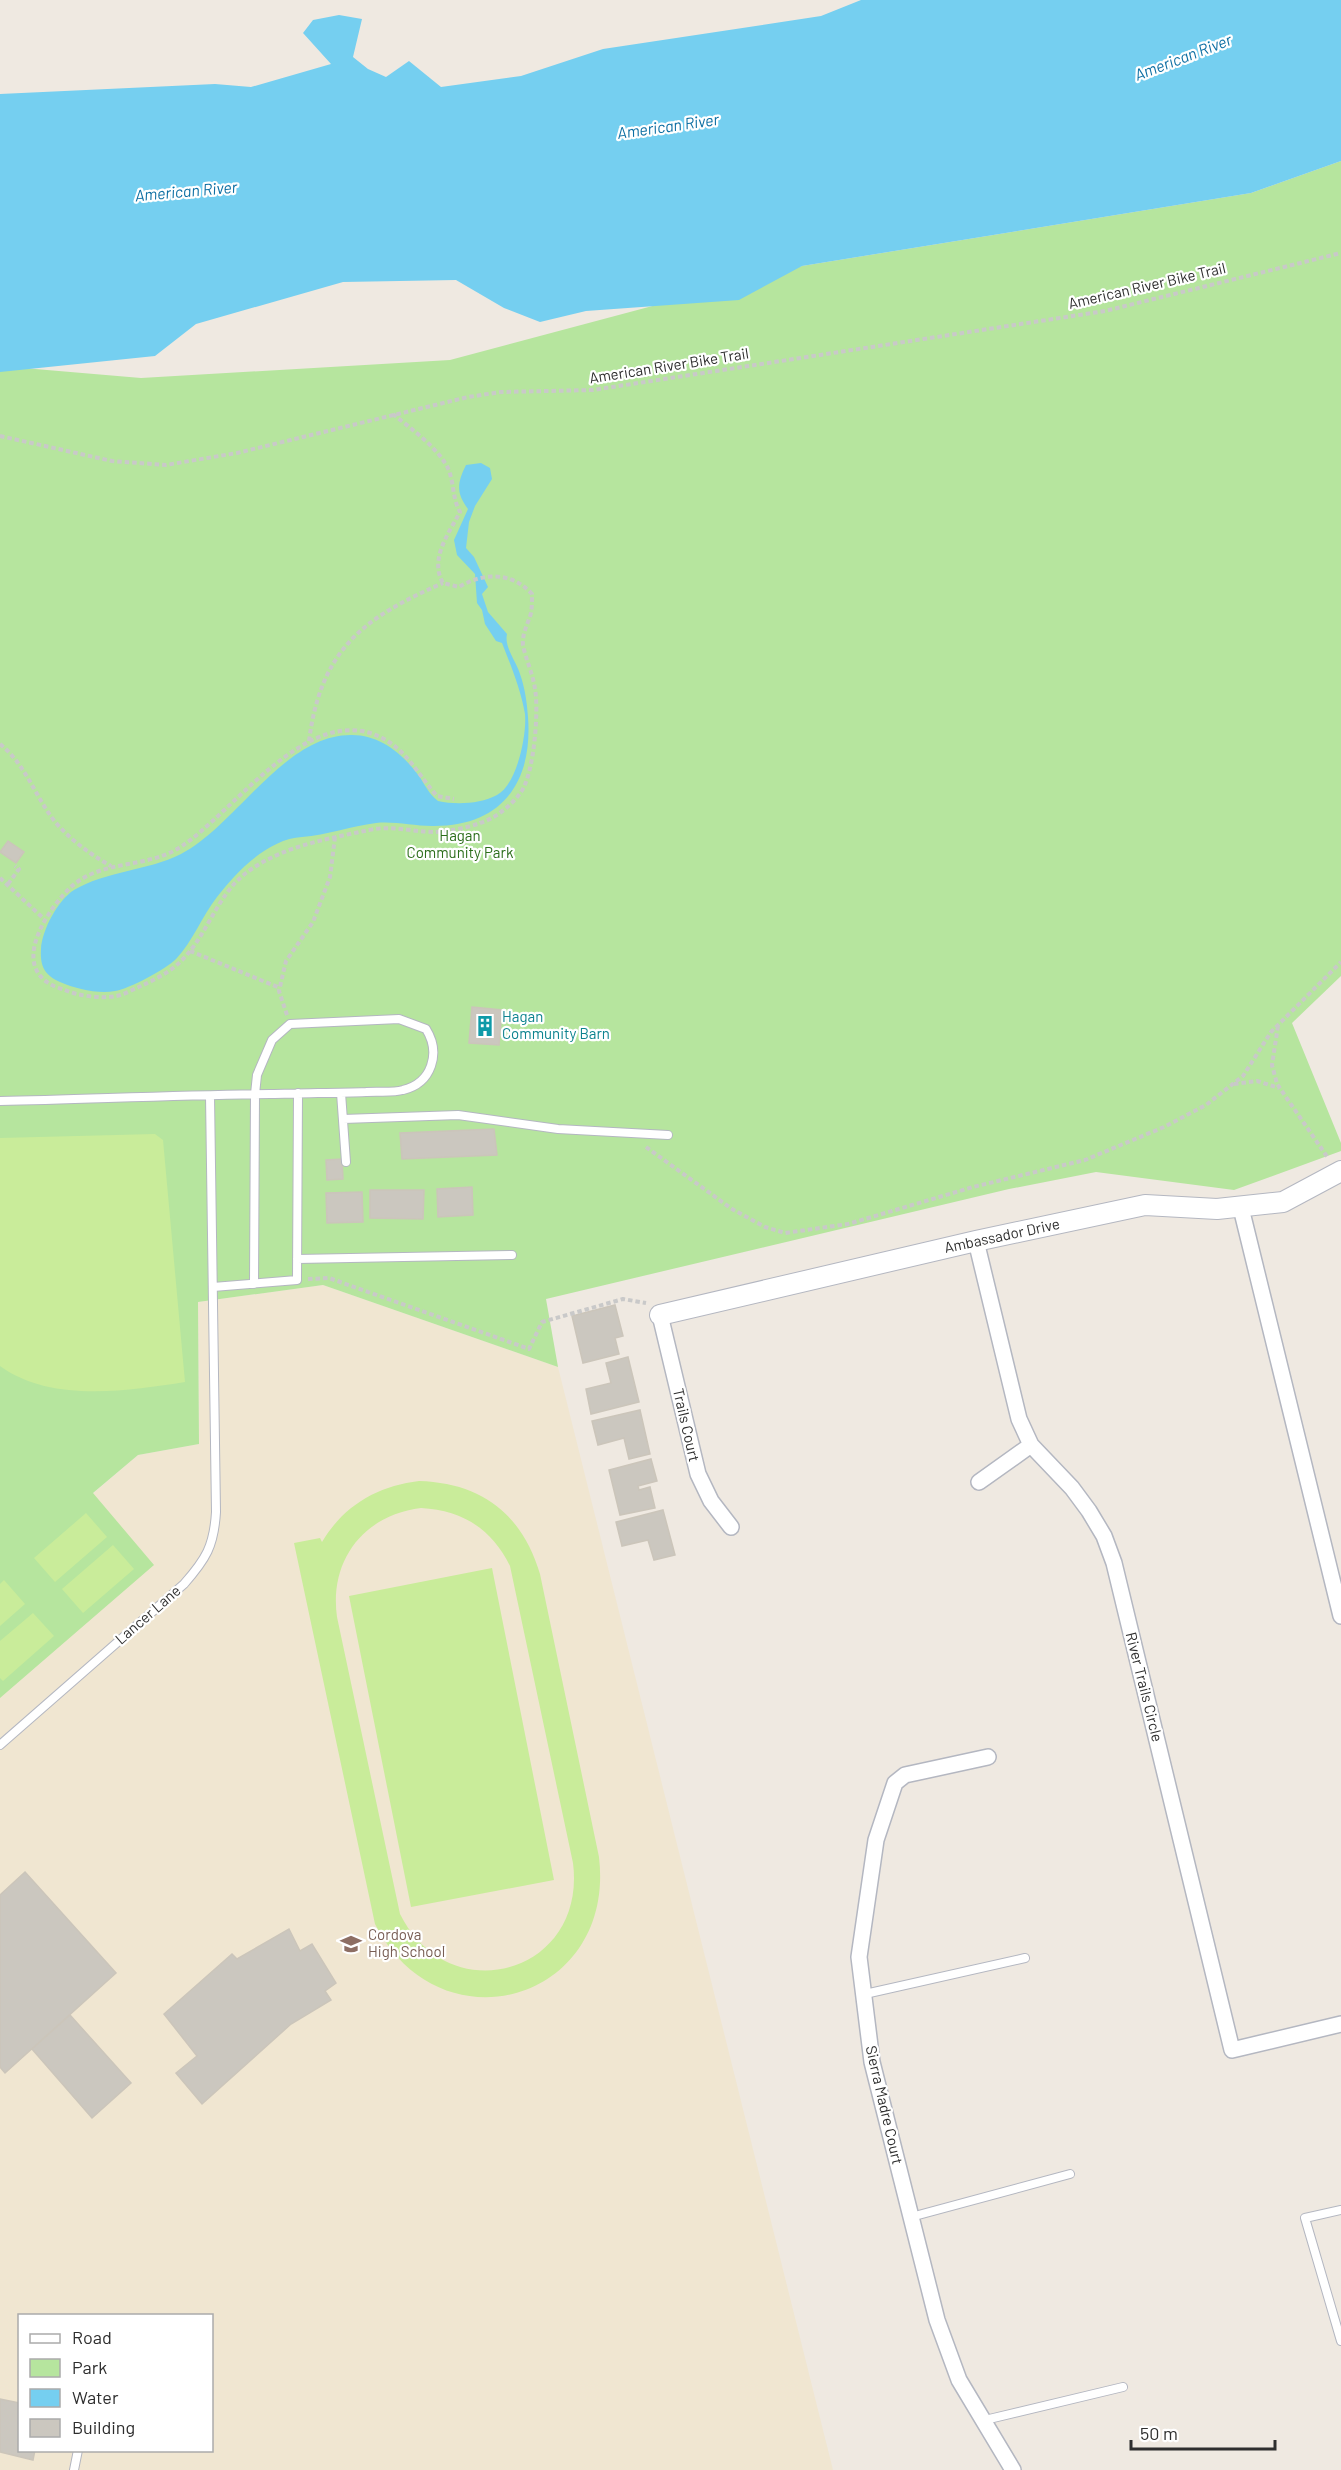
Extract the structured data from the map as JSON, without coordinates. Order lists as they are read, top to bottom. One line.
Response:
{"streets":{"street":["Ambassador Drive","Trails Court","River Trails Circle","Sierra Madre Court"],"lane":["Lancer Lane"],"path":["American River Bike Trail"]},"crossings":[["Ambassador Drive","Trails Court"],["Ambassador Drive","River Trails Circle"]],"water":["American River"],"parks":["Hagan Community Park"],"places":{"building":["Hagan Community Barn"],"school or university":["Cordova High School"]},"legend":["Road","Park","Water","Building"],"scale_bar":"50 m"}
